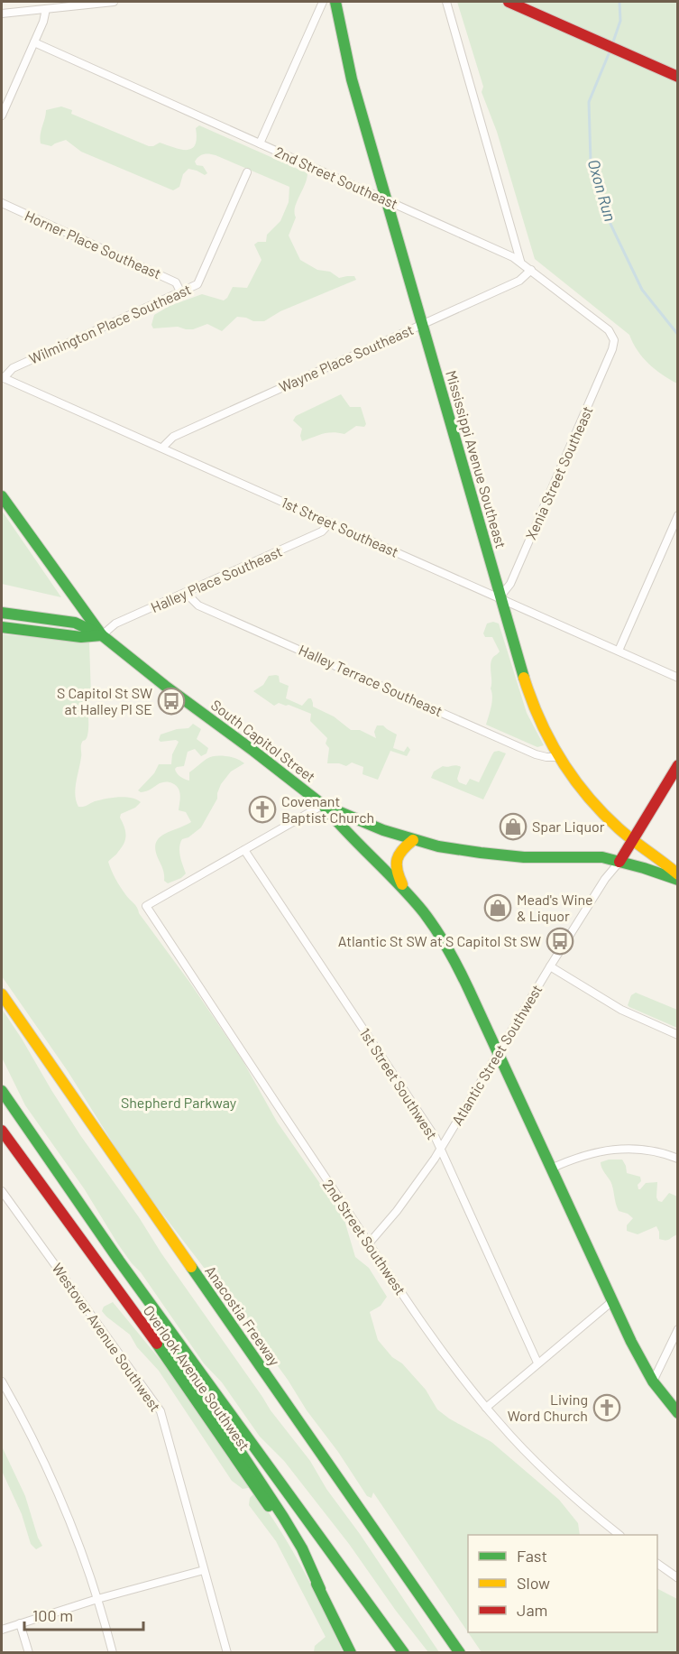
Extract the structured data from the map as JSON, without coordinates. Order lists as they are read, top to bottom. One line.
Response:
{"streets":{"main road":["Mississippi Avenue Southeast","South Capitol Street","Anacostia Freeway","Overlook Avenue Southwest"],"street":["2nd Street Southeast","Horner Place Southeast","Wilmington Place Southeast","Wayne Place Southeast","Xenia Street Southeast","1st Street Southeast","Halley Place Southeast","Halley Terrace Southeast","Atlantic Street Southwest","1st Street Southwest","2nd Street Southwest","Westover Avenue Southwest"]},"crossings":[["2nd Street Southeast","Wayne Place Southeast"],["2nd Street Southeast","Mississippi Avenue Southeast"],["2nd Street Southeast","Xenia Street Southeast"],["Horner Place Southeast","Wilmington Place Southeast"],["Wilmington Place Southeast","1st Street Southeast"],["Wayne Place Southeast","Mississippi Avenue Southeast"],["Wayne Place Southeast","1st Street Southeast"],["Mississippi Avenue Southeast","Xenia Street Southeast"],["Mississippi Avenue Southeast","1st Street Southeast"],["Mississippi Avenue Southeast","Halley Terrace Southeast"],["Xenia Street Southeast","1st Street Southeast"],["1st Street Southeast","Halley Place Southeast"],["Halley Place Southeast","Halley Terrace Southeast"],["Halley Place Southeast","South Capitol Street"],["South Capitol Street","Atlantic Street Southwest"],["Atlantic Street Southwest","1st Street Southwest"],["Atlantic Street Southwest","2nd Street Southwest"],["1st Street Southwest","2nd Street Southwest"]],"water":["Oxon Run"],"parks":["Shepherd Parkway"],"places":{"bus stop":["S Capitol St SW at Halley Pl SE","Atlantic St SW at S Capitol St SW"],"church":["Covenant Baptist Church","Living Word Church"],"shop":["Spar Liquor","Mead's Wine & Liquor"]},"legend":["Fast","Slow","Jam"],"scale_bar":"100 m"}
